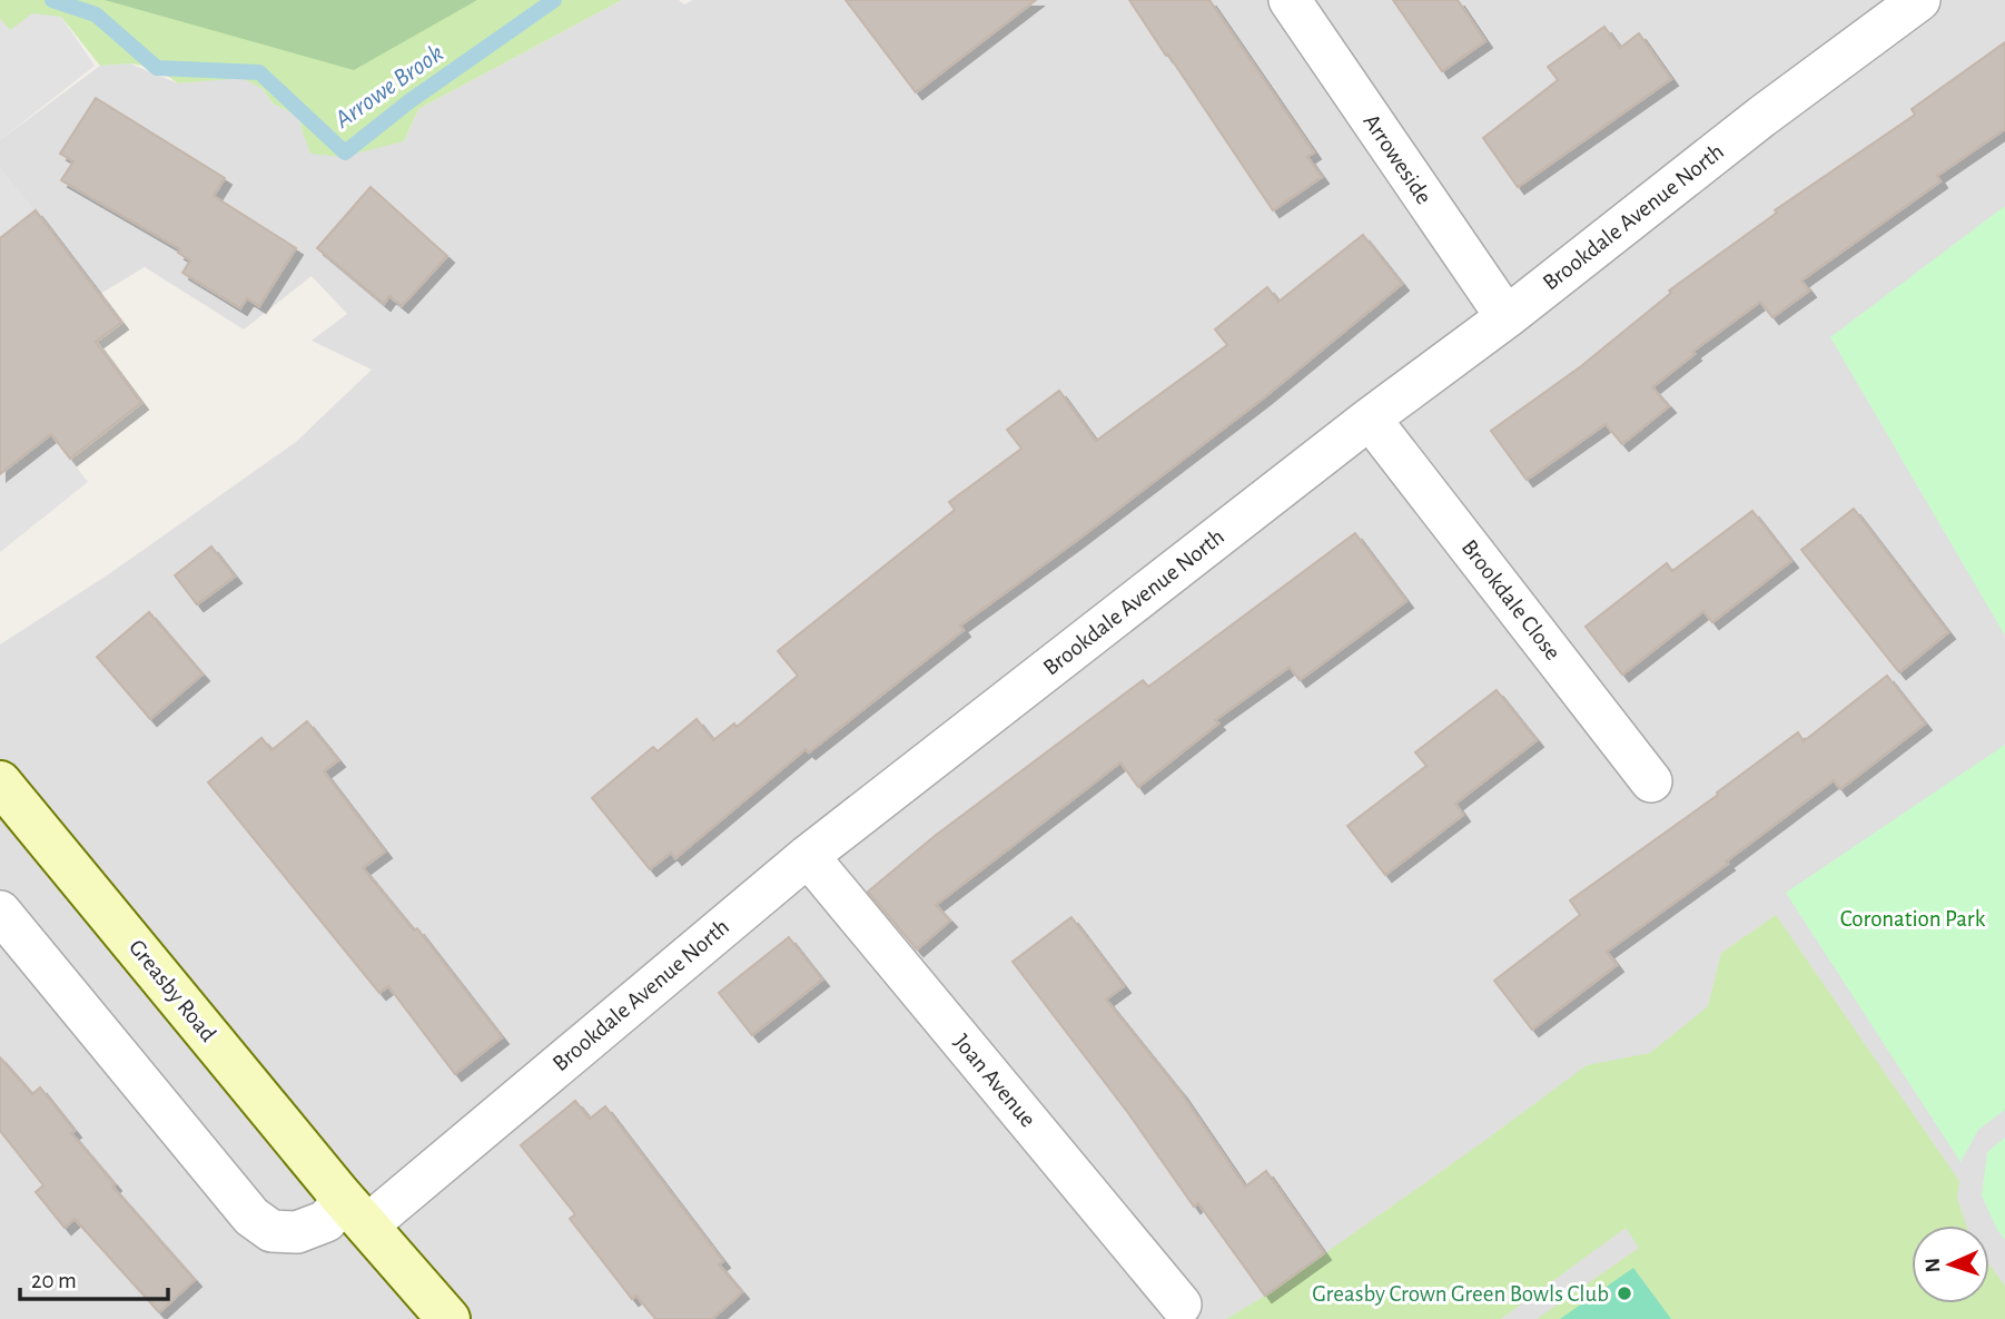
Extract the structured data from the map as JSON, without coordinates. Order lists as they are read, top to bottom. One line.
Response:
{"streets":{"main road":["Greasby Road"],"street":["Arroweside","Brookdale Avenue North","Brookdale Close","Joan Avenue"]},"crossings":[["Arroweside","Brookdale Avenue North"],["Brookdale Avenue North","Brookdale Close"],["Brookdale Avenue North","Greasby Road"],["Brookdale Avenue North","Joan Avenue"]],"water":["Arrowe Brook"],"parks":["Coronation Park"],"places":["Greasby Crown Green Bowls Club"],"scale_bar":"20 m","north":"left"}
